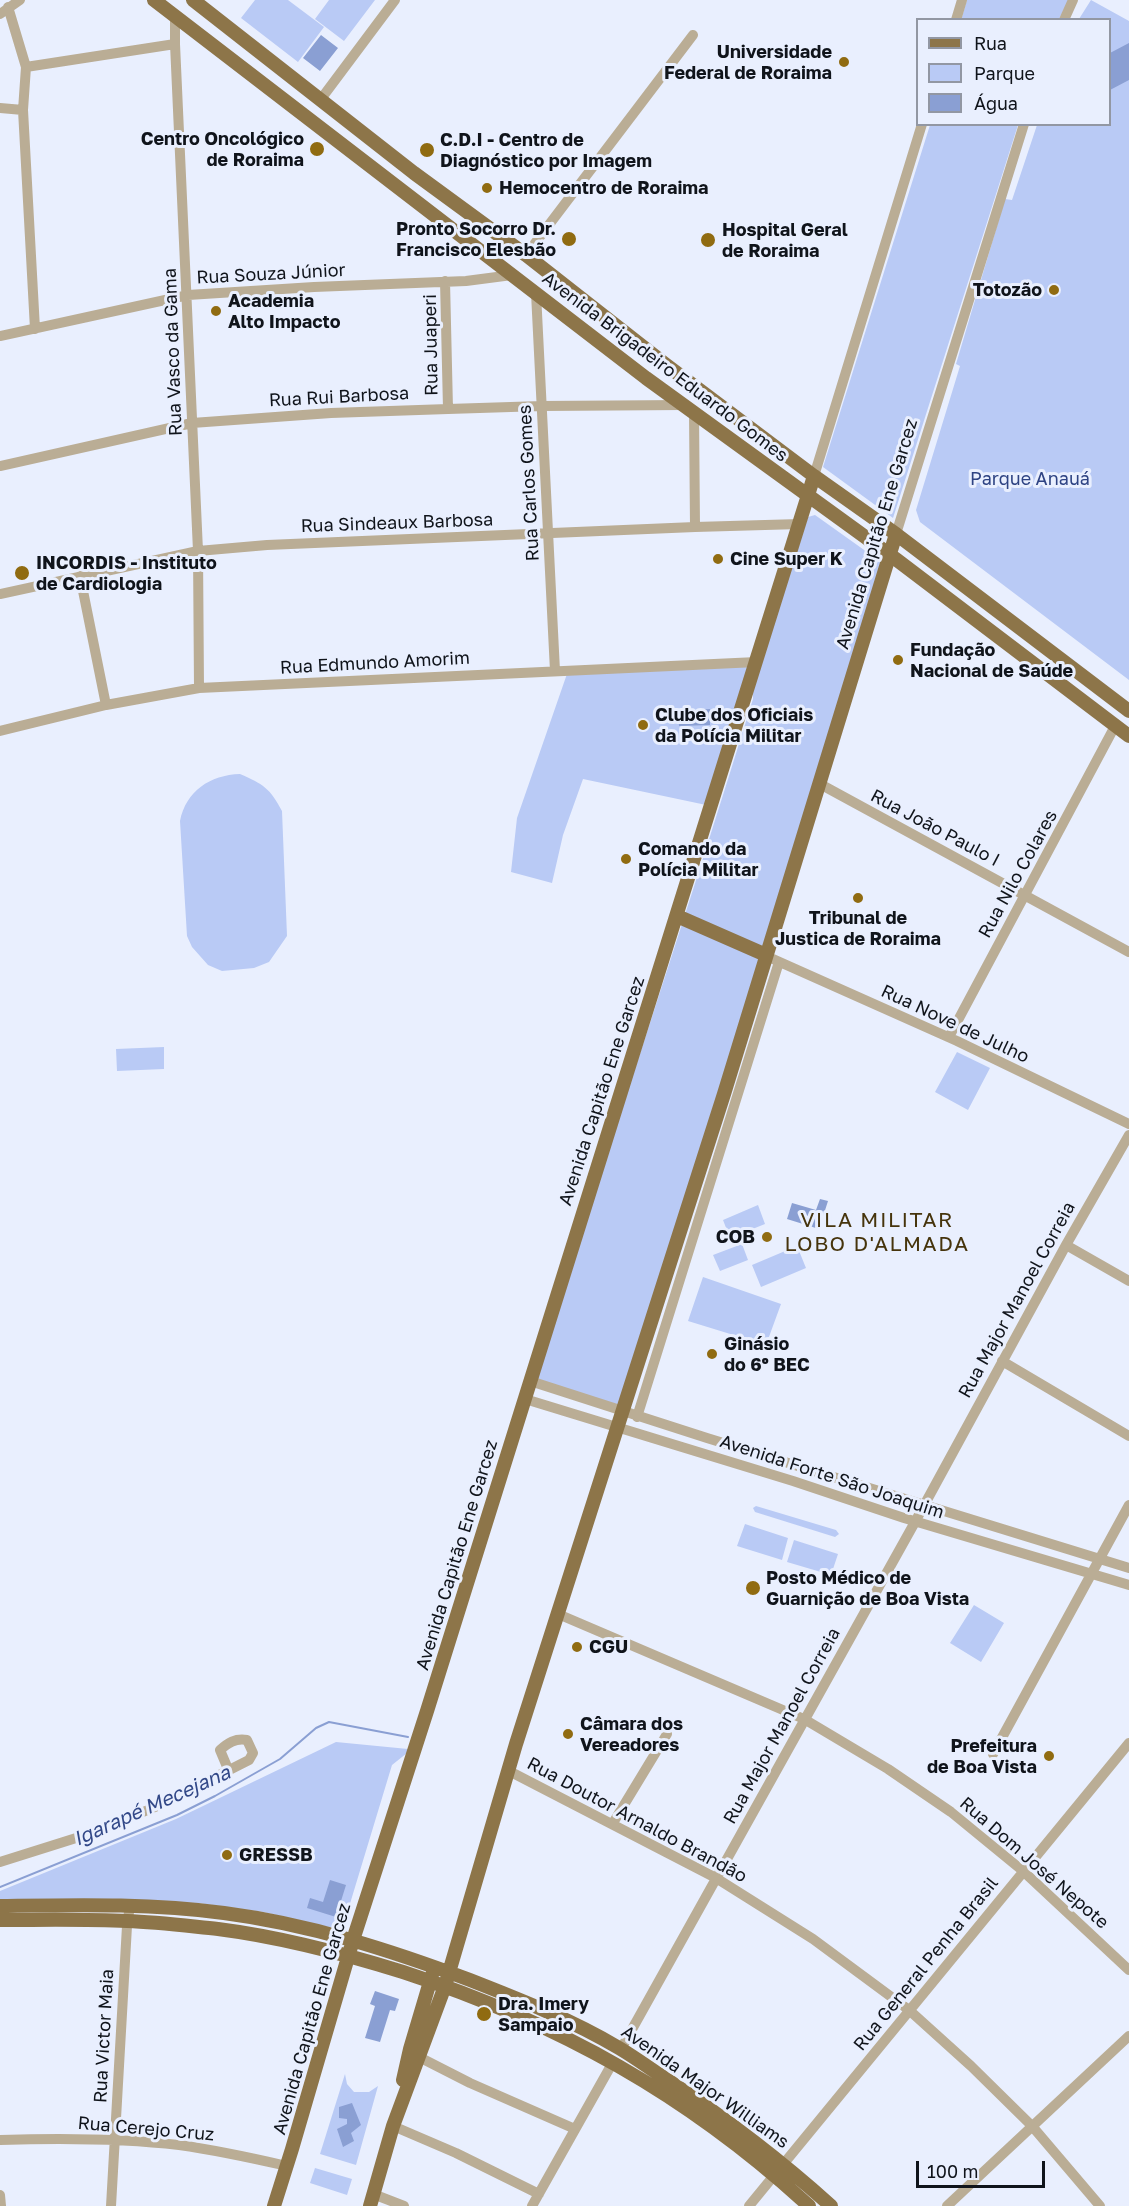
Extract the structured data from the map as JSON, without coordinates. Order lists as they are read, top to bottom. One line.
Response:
{"streets":{"main road":["Avenida Brigadeiro Eduardo Gomes","Avenida Capitão Ene Garcez","Avenida Major Williams"],"street":["Rua Souza Júnior","Rua Juaperi","Rua Vasco da Gama","Rua Rui Barbosa","Rua Carlos Gomes","Rua Sindeaux Barbosa","Rua Edmundo Amorim","Rua João Paulo I","Rua Nilo Colares","Rua Nove de Julho","Rua Major Manoel Correia","Avenida Forte São Joaquim","Rua Doutor Arnaldo Brandão","Rua Dom José Nepote","Rua General Penha Brasil","Rua Victor Maia","Rua Cerejo Cruz"]},"crossings":[["Rua Souza Júnior","Rua Juaperi"],["Rua Souza Júnior","Rua Vasco da Gama"],["Rua Souza Júnior","Avenida Brigadeiro Eduardo Gomes"],["Rua Juaperi","Rua Rui Barbosa"],["Rua Vasco da Gama","Avenida Brigadeiro Eduardo Gomes"],["Rua Vasco da Gama","Rua Rui Barbosa"],["Rua Vasco da Gama","Rua Sindeaux Barbosa"],["Rua Vasco da Gama","Rua Edmundo Amorim"],["Avenida Brigadeiro Eduardo Gomes","Rua Rui Barbosa"],["Avenida Brigadeiro Eduardo Gomes","Rua Carlos Gomes"],["Avenida Brigadeiro Eduardo Gomes","Avenida Capitão Ene Garcez"],["Avenida Brigadeiro Eduardo Gomes","Rua Nilo Colares"],["Rua Rui Barbosa","Rua Carlos Gomes"],["Rua Carlos Gomes","Rua Sindeaux Barbosa"],["Rua Carlos Gomes","Rua Edmundo Amorim"],["Rua Sindeaux Barbosa","Avenida Capitão Ene Garcez"],["Avenida Capitão Ene Garcez","Rua Edmundo Amorim"],["Avenida Capitão Ene Garcez","Rua João Paulo I"],["Avenida Capitão Ene Garcez","Rua Nove de Julho"],["Avenida Capitão Ene Garcez","Avenida Forte São Joaquim"],["Avenida Capitão Ene Garcez","Rua Doutor Arnaldo Brandão"],["Avenida Capitão Ene Garcez","Rua Dom José Nepote"],["Avenida Capitão Ene Garcez","Avenida Major Williams"],["Avenida Capitão Ene Garcez","Rua Cerejo Cruz"],["Rua João Paulo I","Rua Nilo Colares"],["Rua Nilo Colares","Rua Nove de Julho"],["Rua Major Manoel Correia","Avenida Forte São Joaquim"],["Rua Major Manoel Correia","Rua Doutor Arnaldo Brandão"],["Rua Major Manoel Correia","Rua Dom José Nepote"],["Rua Major Manoel Correia","Avenida Major Williams"],["Rua Doutor Arnaldo Brandão","Rua General Penha Brasil"],["Rua Dom José Nepote","Rua General Penha Brasil"],["Rua General Penha Brasil","Avenida Major Williams"],["Rua Victor Maia","Avenida Major Williams"],["Rua Victor Maia","Rua Cerejo Cruz"]],"districts":["VILA MILITAR LOBO D'ALMADA"],"water":["Igarapé Mecejana"],"parks":["Parque Anauá"],"places":["Universidade Federal de Roraima","Centro Oncológico de Roraima","C.D.I - Centro de Diagnóstico por Imagem","Hemocentro de Roraima","Pronto Socorro Dr. Francisco Elesbão","Hospital Geral de Roraima","Totozão","Academia Alto Impacto","Cine Super K","INCORDIS - Instituto de Cardiologia","Fundação Nacional de Saúde","Clube dos Oficiais da Polícia Militar","Comando da Polícia Militar","Tribunal de Justica de Roraima","COB","Ginásio do 6º BEC","Posto Médico de Guarnição de Boa Vista","CGU","Câmara dos Vereadores","Prefeitura de Boa Vista","GRESSB","Dra. Imery Sampaio"],"legend":["Rua","Parque","Água"],"scale_bar":"100 m"}
